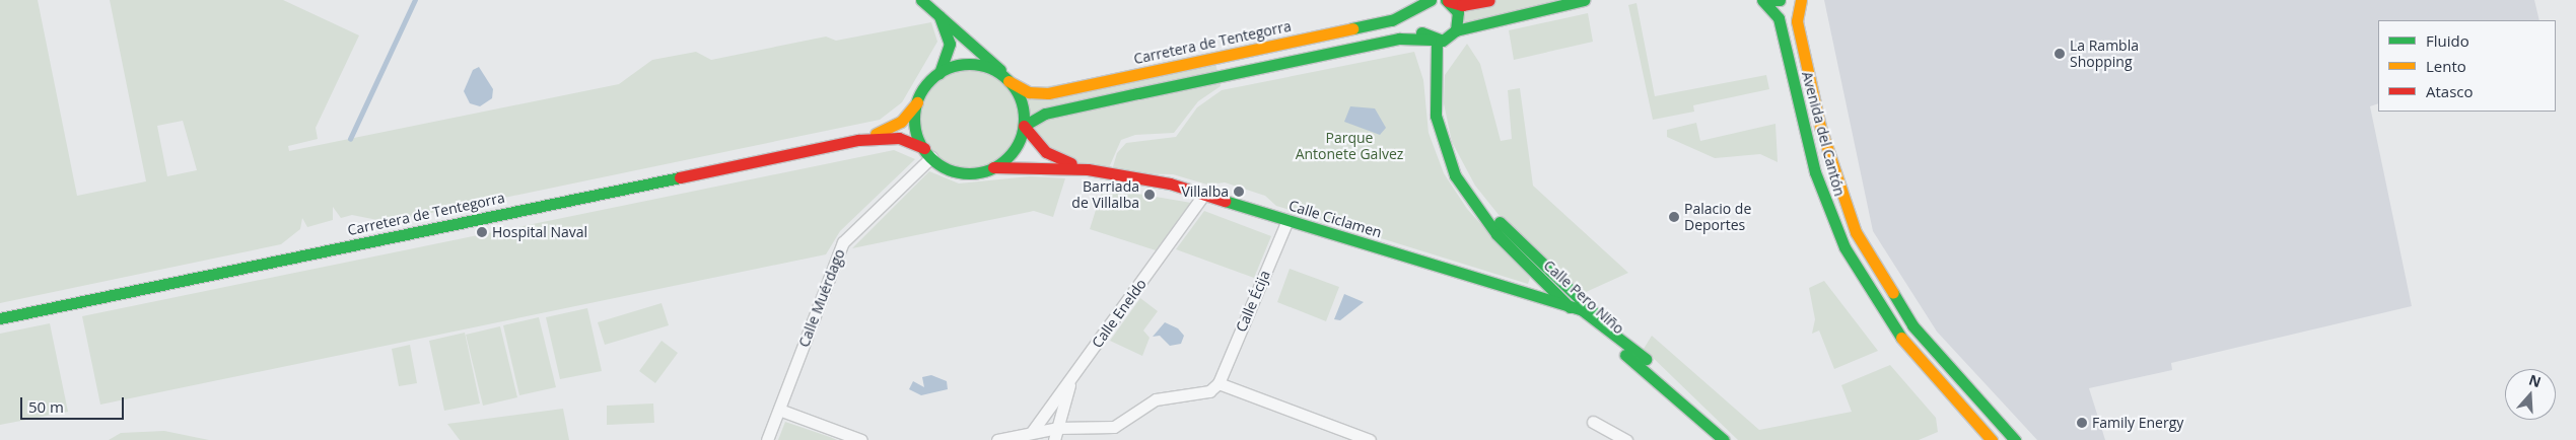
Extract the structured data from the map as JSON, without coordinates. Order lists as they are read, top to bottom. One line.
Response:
{"streets":{"main road":["Carretera de Tentegorra","Avenida del Cantón","Calle Ciclamen","Calle Pero Niño"],"street":["Calle Muérdago","Calle Écija","Calle Eneldo"]},"crossings":[["Carretera de Tentegorra","Calle Ciclamen"],["Carretera de Tentegorra","Calle Muérdago"],["Calle Ciclamen","Calle Pero Niño"],["Calle Ciclamen","Calle Muérdago"],["Calle Ciclamen","Calle Écija"],["Calle Ciclamen","Calle Eneldo"]],"parks":["Parque Antonete Galvez"],"places":["La Rambla Shopping","Villalba","Barriada de Villalba","Palacio de Deportes","Hospital Naval","Family Energy"],"legend":["Fluido","Lento","Atasco"],"scale_bar":"50 m","north":"top"}
